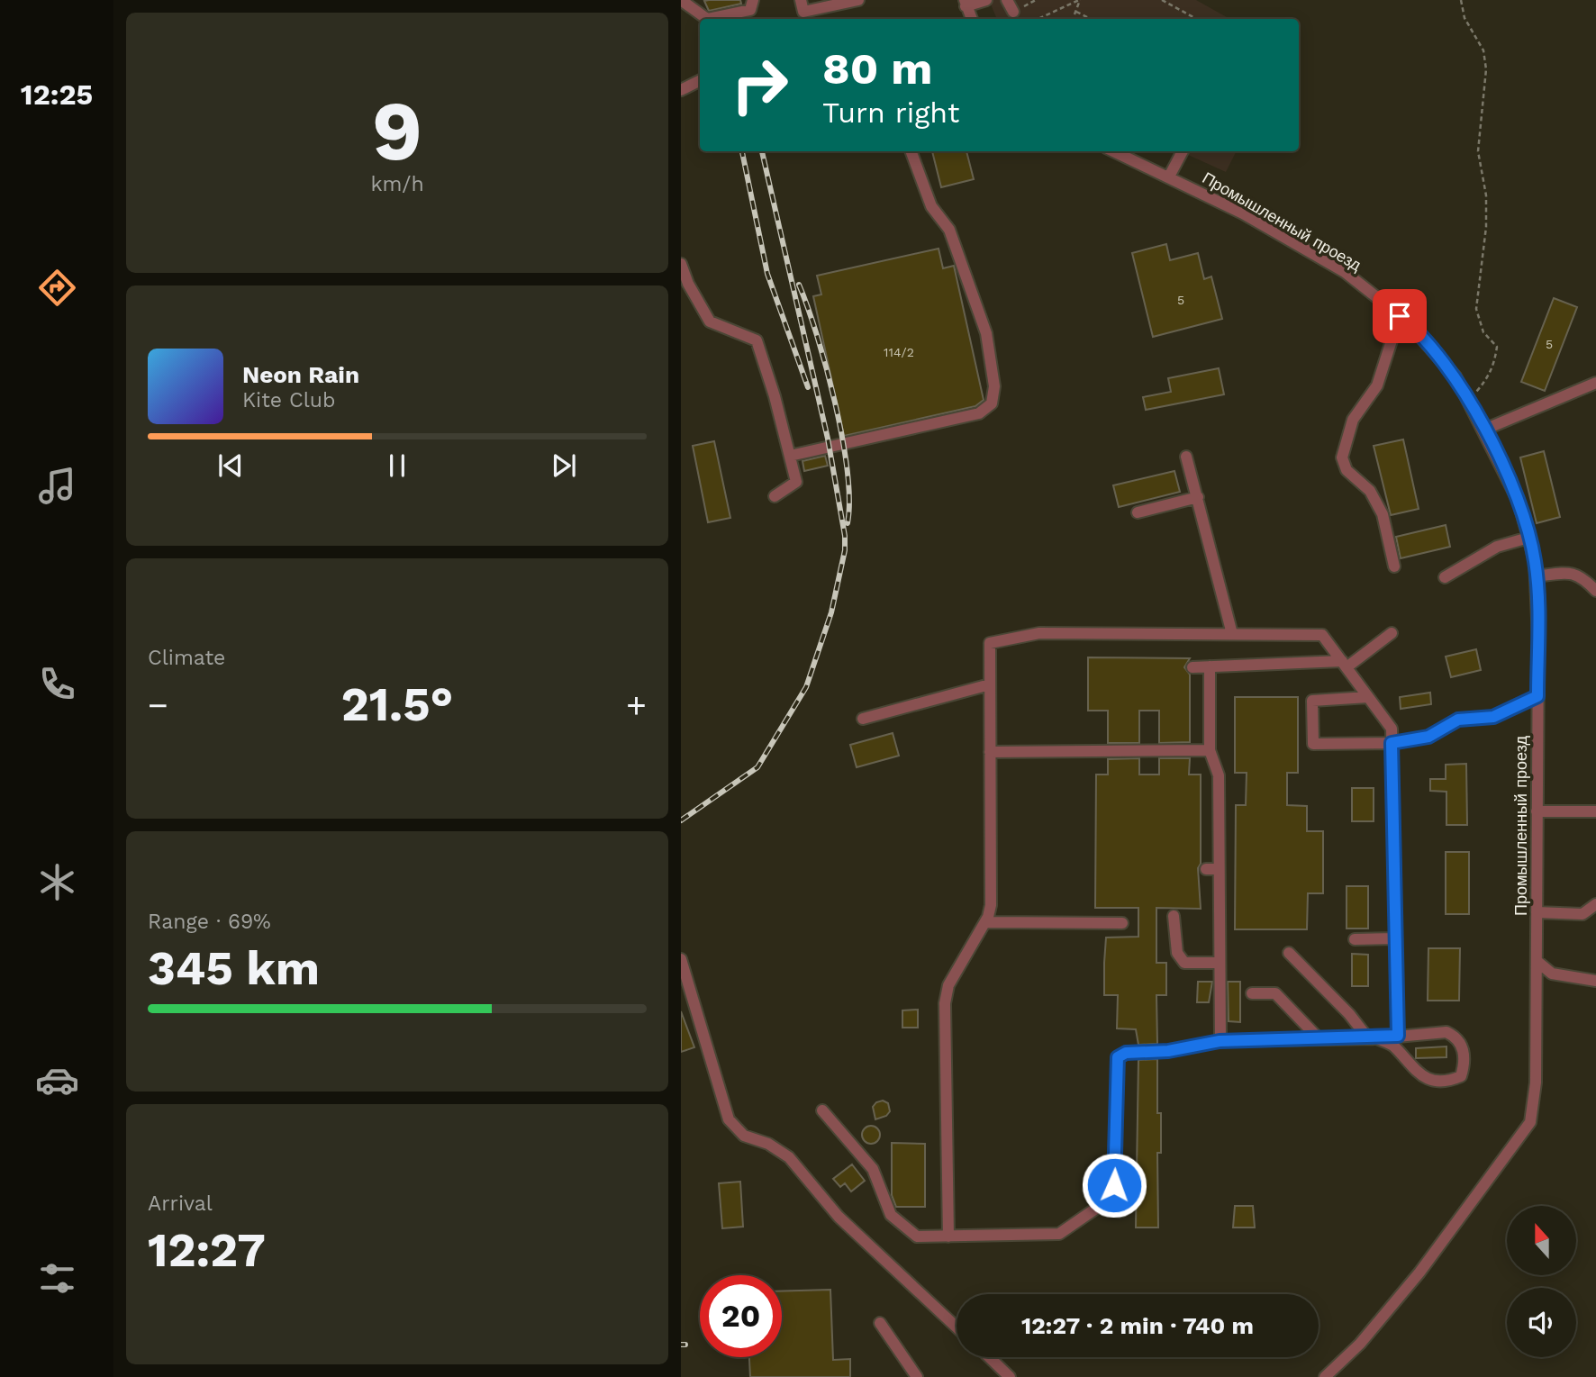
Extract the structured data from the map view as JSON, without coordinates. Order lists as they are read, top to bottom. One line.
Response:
{"streets":{"street":["Промышленный проезд"]},"house_numbers":["5","5","114/2"],"north":"top","page":{"tabs":"12:25","tile":[["9","km/h"],"Climate",["Range · 69%","345 km"],["Arrival","12:27"]],"turn":["80 m","Turn right"],"song":["Neon Rain","Kite Club"],"heat":["−","21.5°","+"],"limit":"20","trip":"12:27 · 2 min · 740 m"}}
